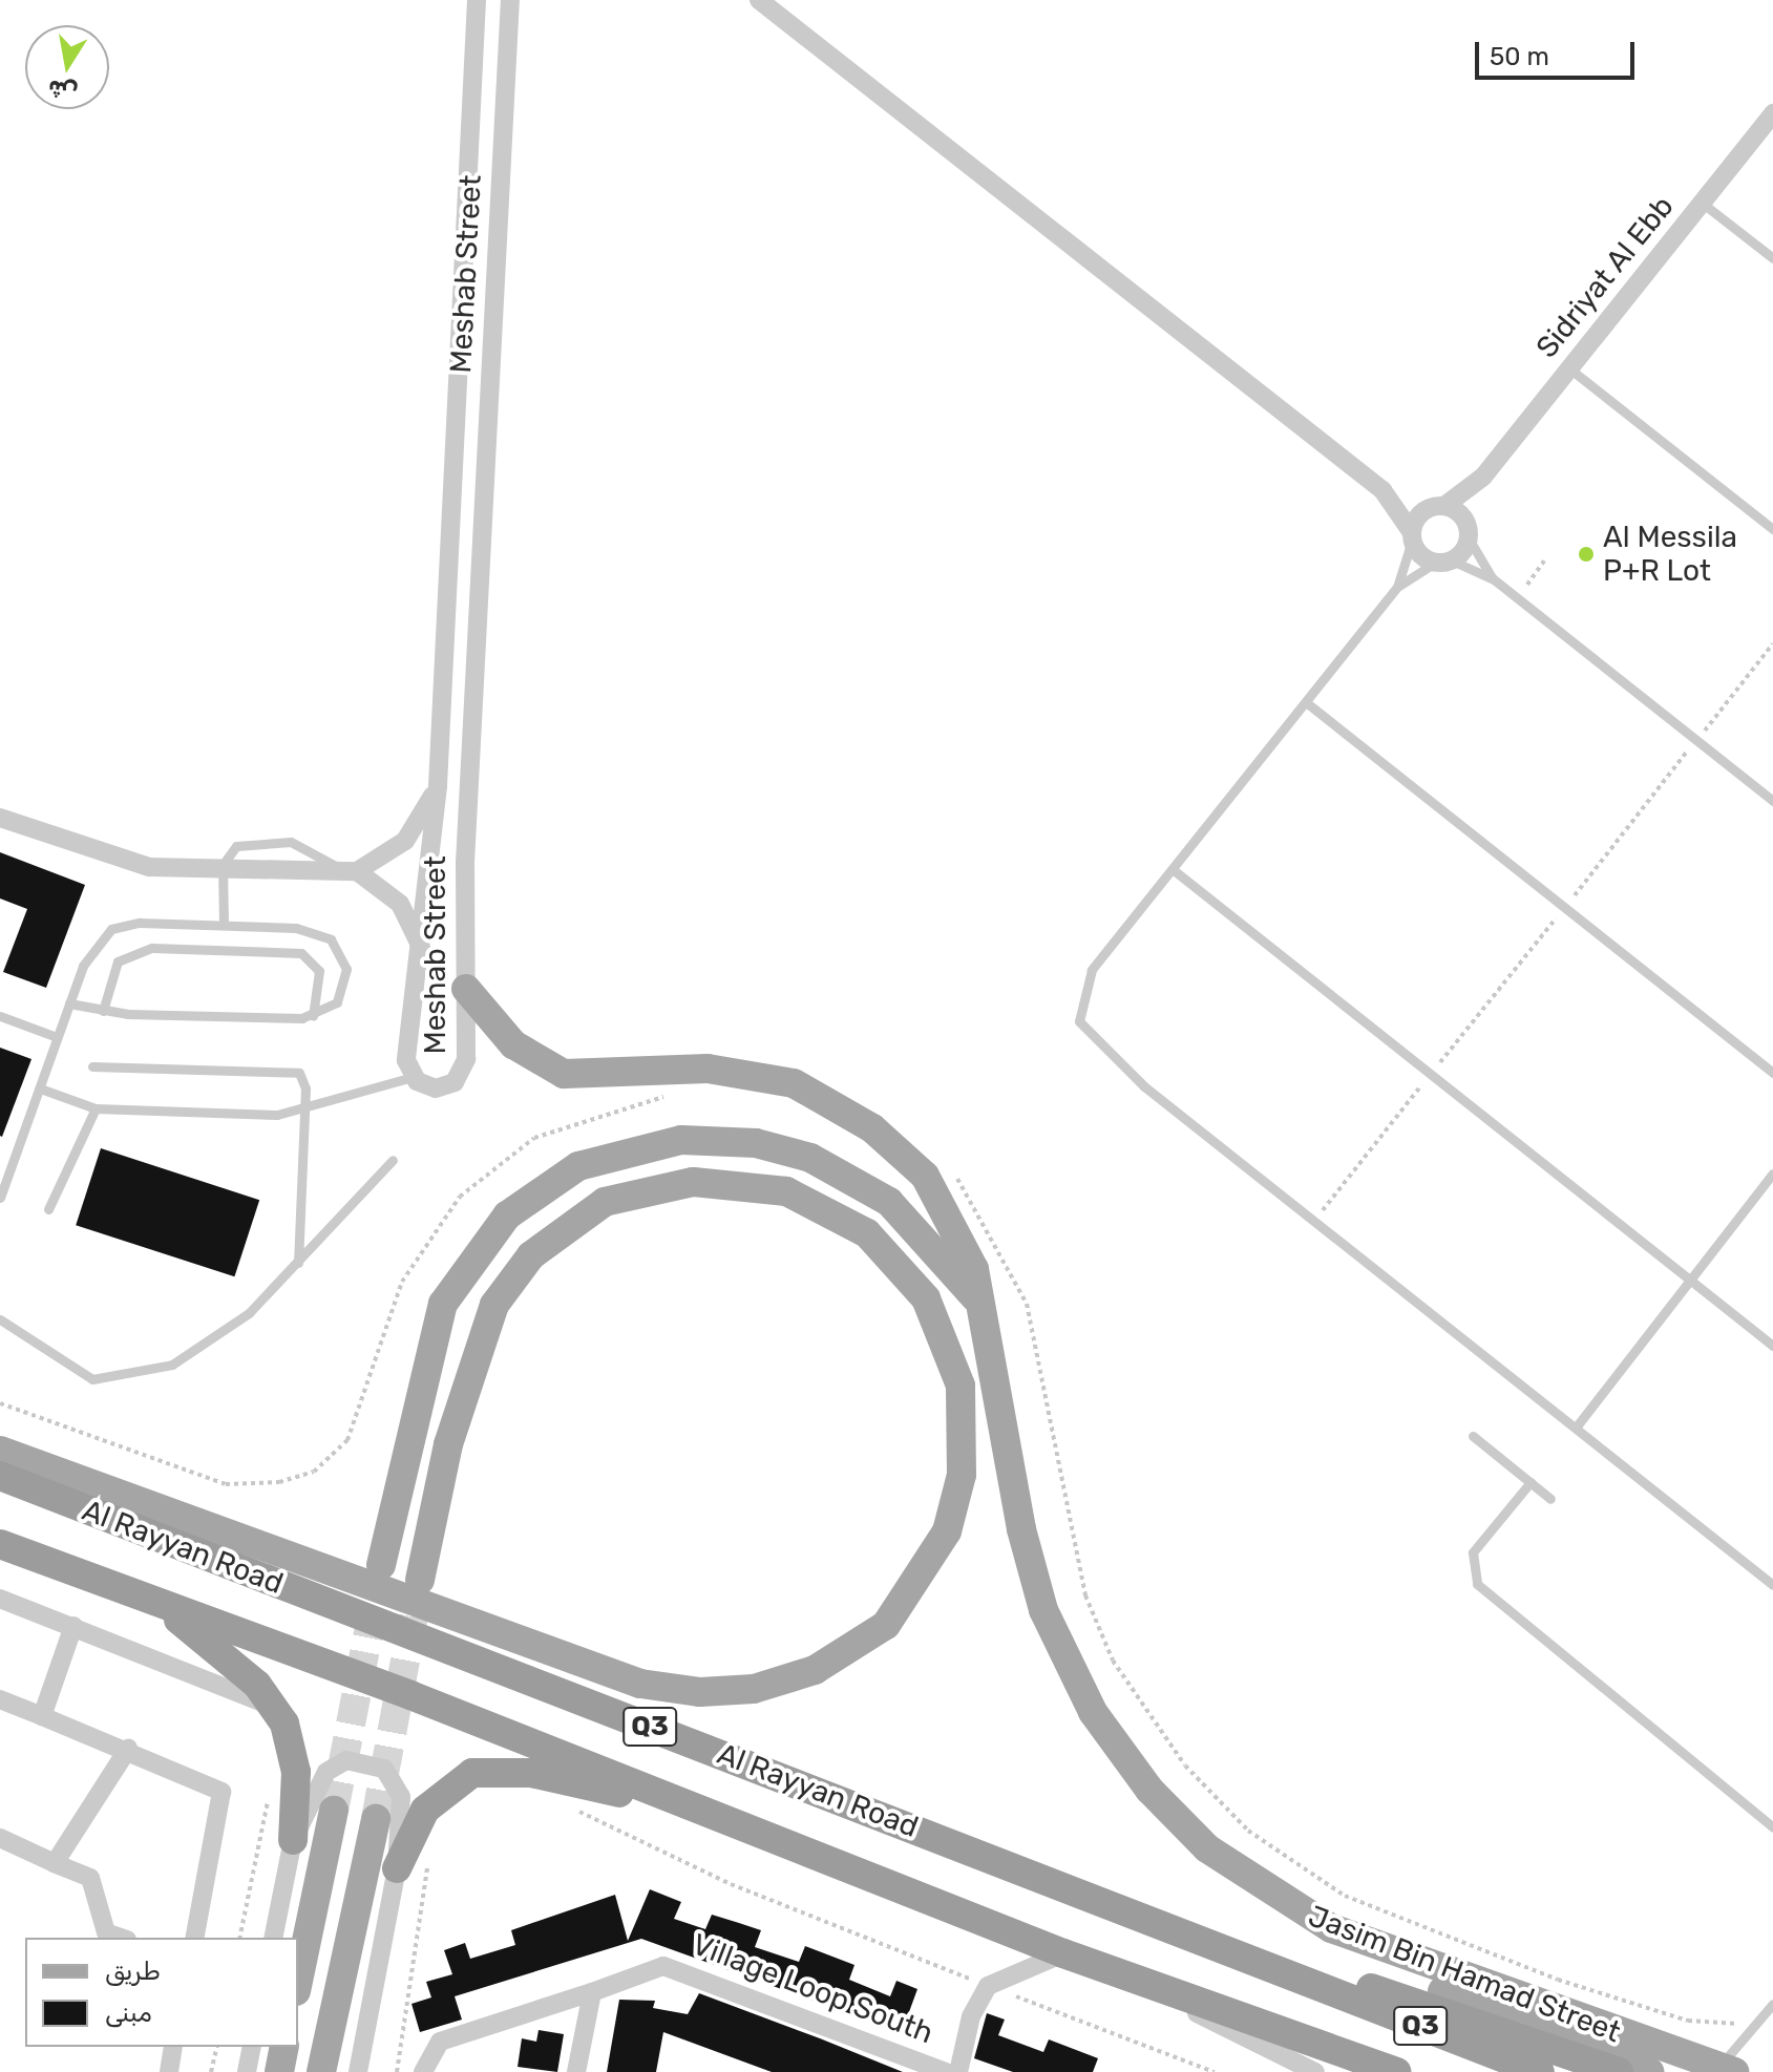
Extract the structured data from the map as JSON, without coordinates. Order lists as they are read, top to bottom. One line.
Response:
{"streets":{"highway":["Al Rayyan Road","Q3"],"main road":["Jasim Bin Hamad Street"],"street":["Meshab Street","Sidriyat Al Ebb","Village Loop South"]},"crossings":[["Meshab Street","Jasim Bin Hamad Street"]],"places":["Al Messila P+R Lot"],"legend":["طريق","مبنى"],"scale_bar":"50 m","north":"bottom"}
